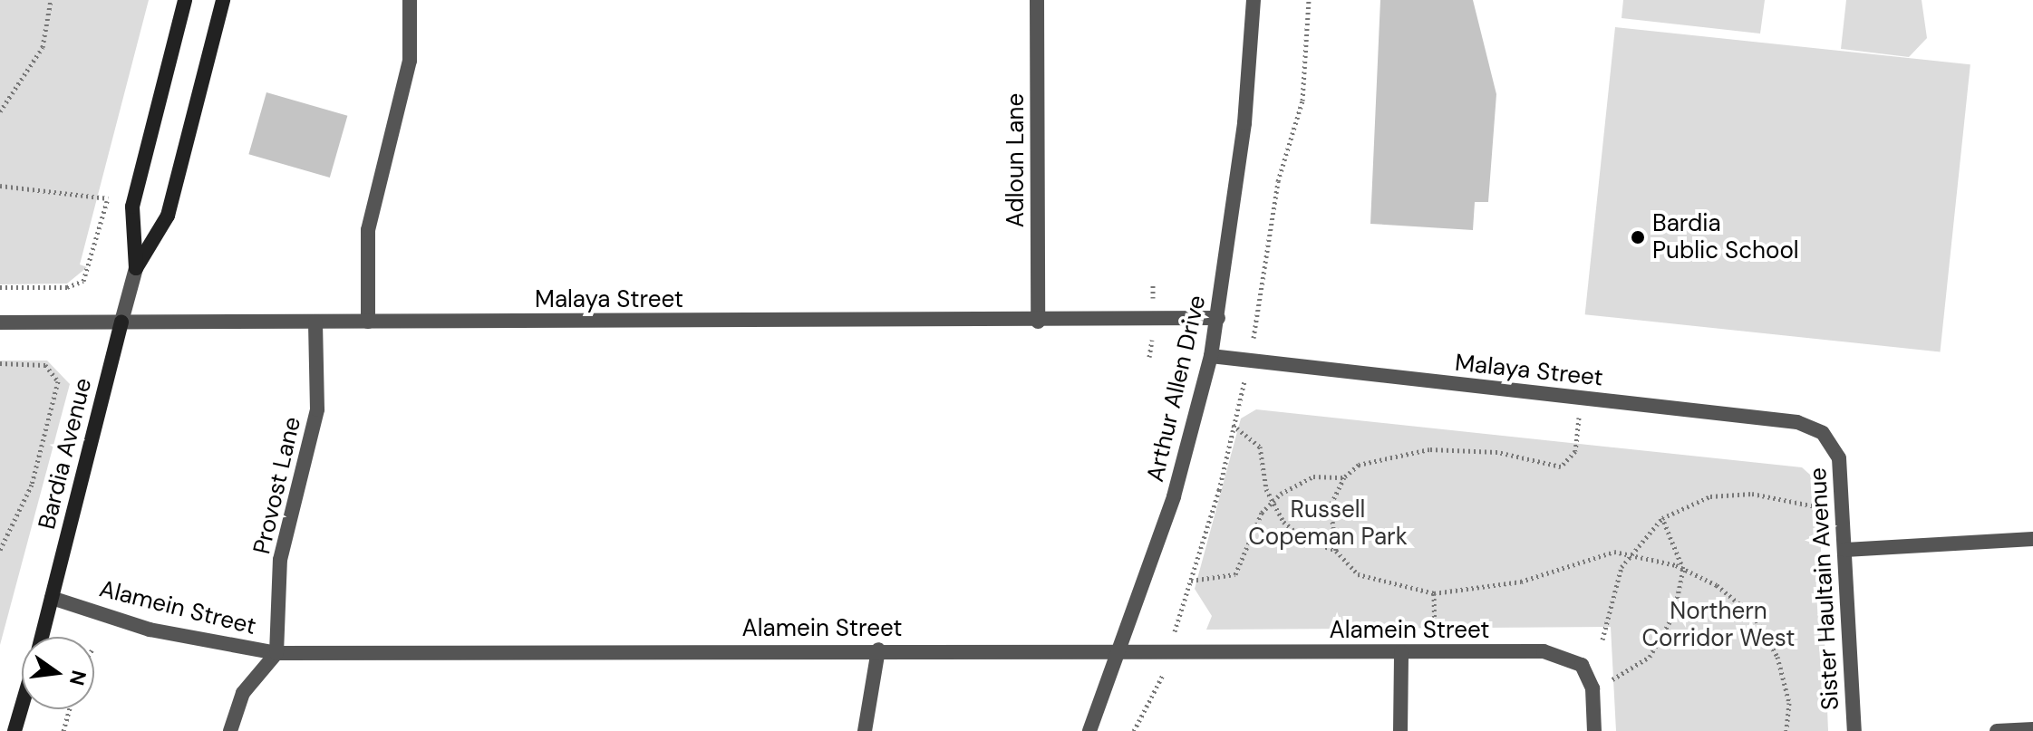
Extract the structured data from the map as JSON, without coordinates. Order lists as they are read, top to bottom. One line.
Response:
{"streets":{"street":["Adloun Lane","Malaya Street","Arthur Allen Drive","Bardia Avenue","Provost Lane","Sister Haultain Avenue","Alamein Street"]},"crossings":[["Adloun Lane","Malaya Street"],["Malaya Street","Arthur Allen Drive"],["Malaya Street","Bardia Avenue"],["Malaya Street","Provost Lane"],["Malaya Street","Sister Haultain Avenue"],["Arthur Allen Drive","Alamein Street"],["Bardia Avenue","Alamein Street"],["Provost Lane","Alamein Street"]],"parks":["Russell Copeman Park","Northern Corridor West"],"places":["Bardia Public School"],"north":"right"}
